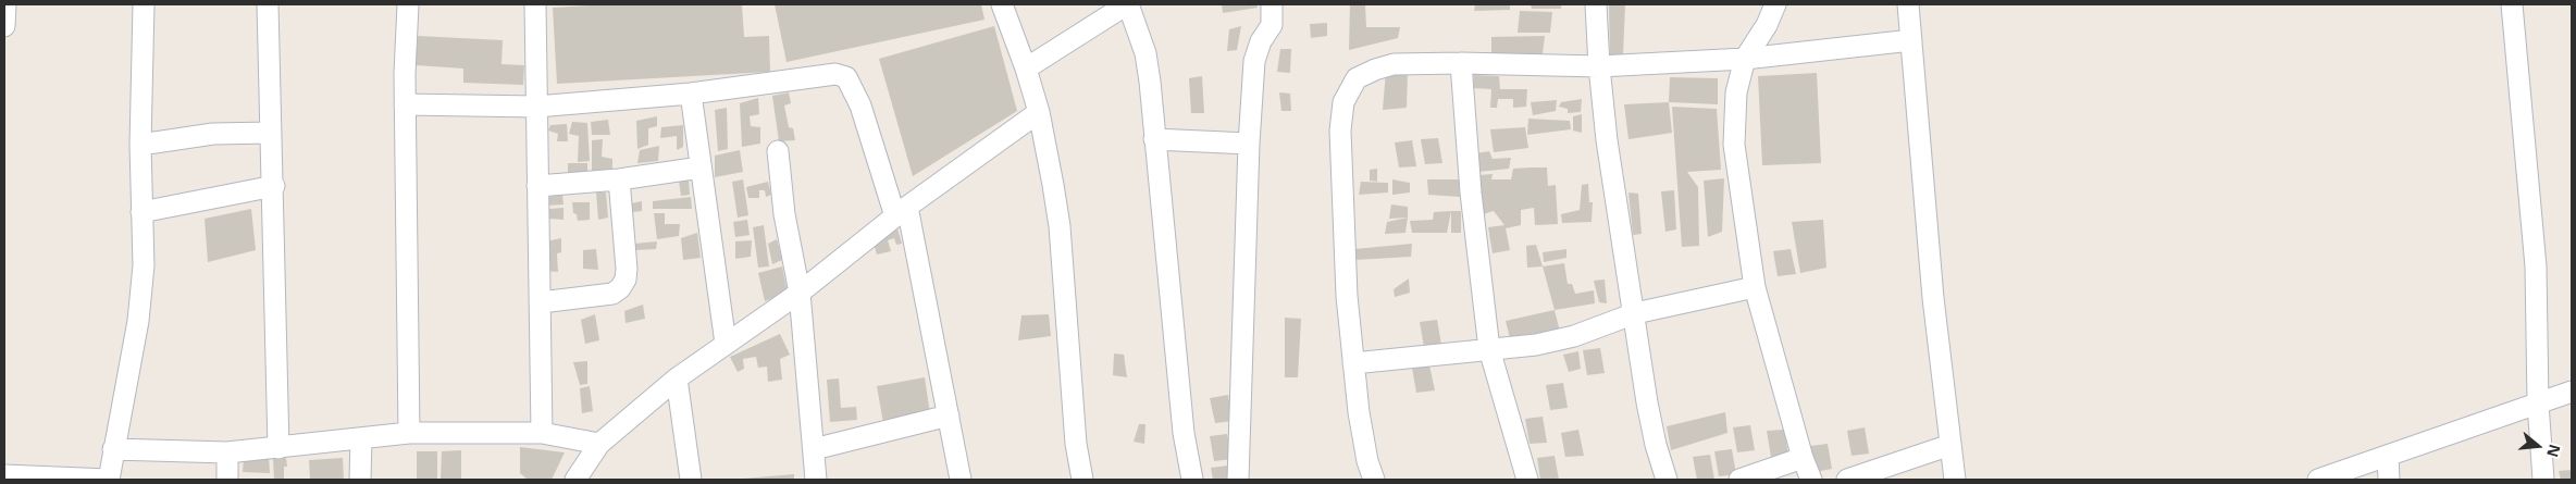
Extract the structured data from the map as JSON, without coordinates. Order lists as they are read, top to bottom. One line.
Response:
{"north":"right"}
